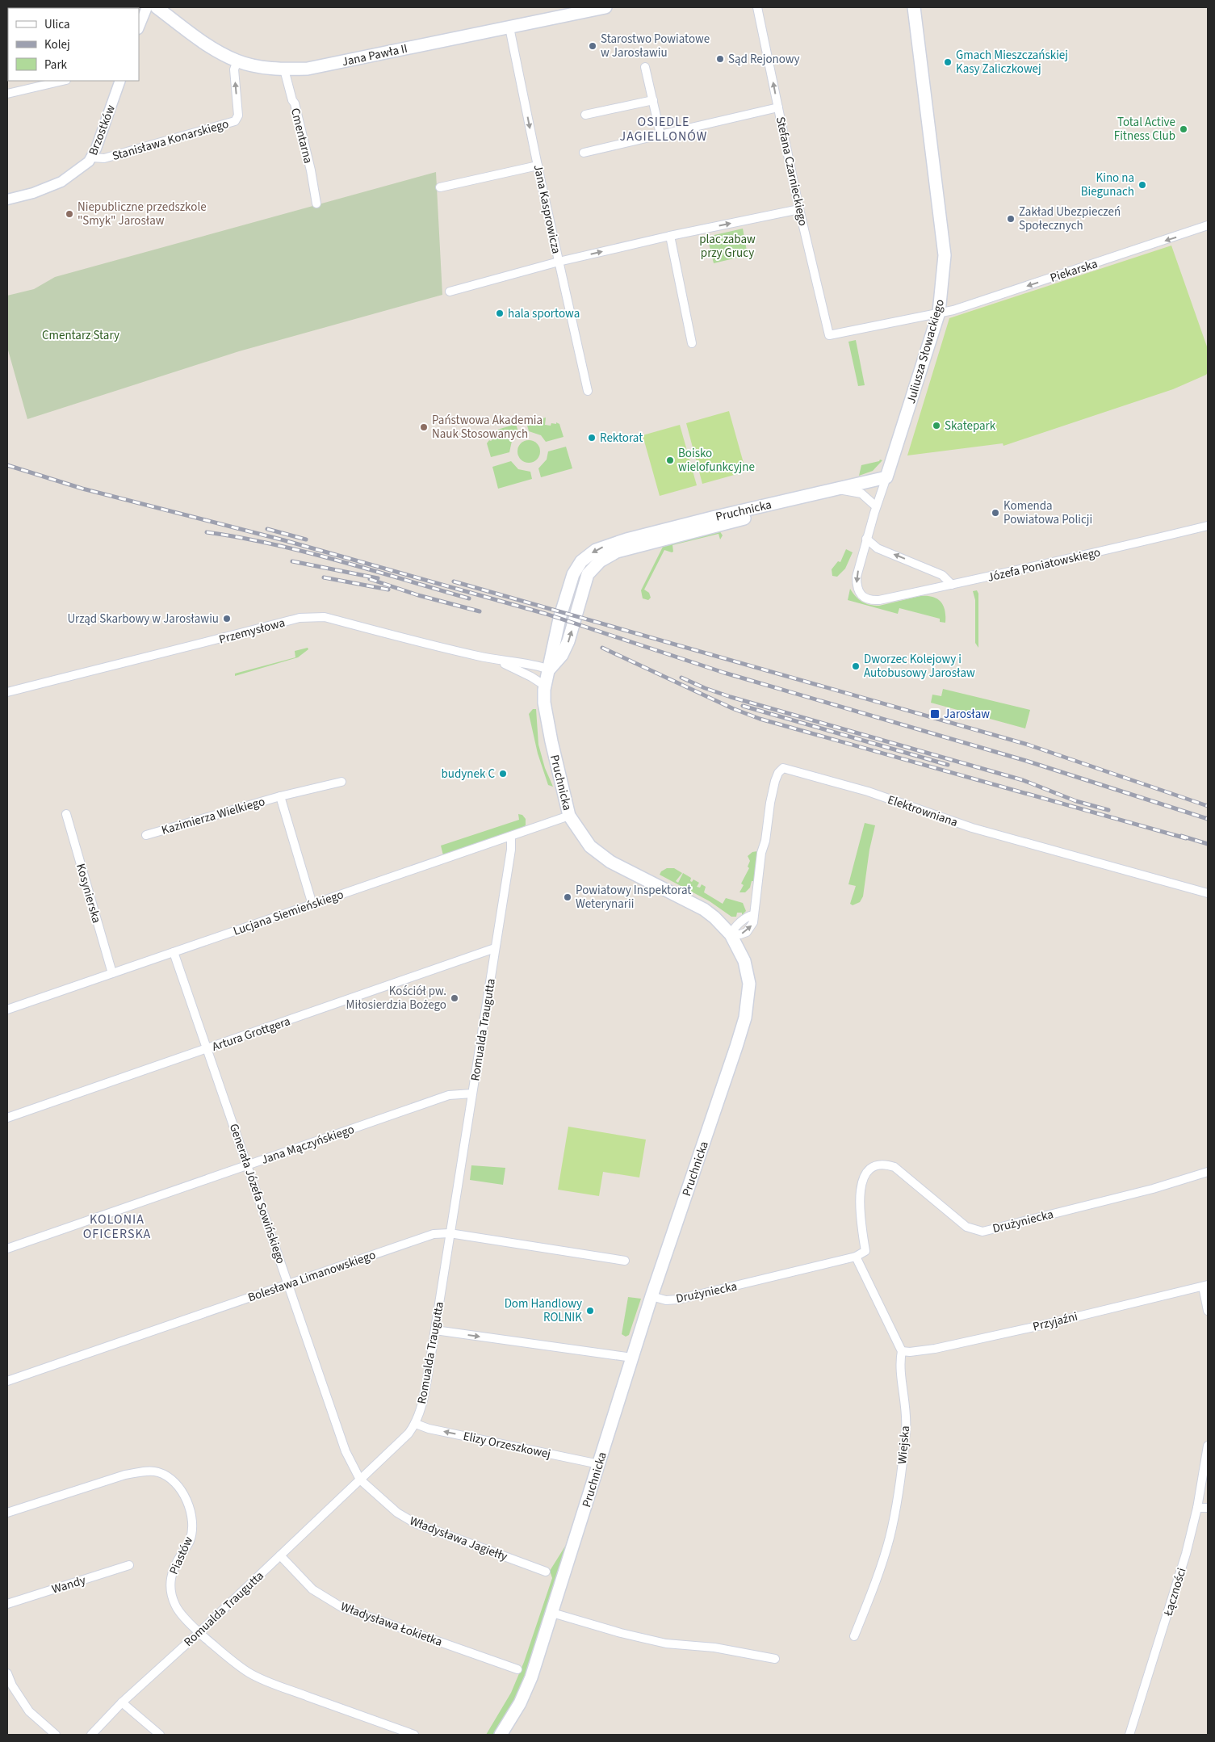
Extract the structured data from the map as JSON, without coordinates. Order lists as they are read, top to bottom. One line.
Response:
{"streets":{"main road":["Jana Pawła II","Juliusza Słowackiego","Pruchnicka"],"street":["Brzostków","Cmentarna","Stanisława Konarskiego","Stefana Czarnieckiego","Jana Kasprowicza","Piekarska","Józefa Poniatowskiego","Przemysłowa","Elektrowniana","Kazimierza Wielkiego","Kosynierska","Lucjana Siemieńskiego","Romualda Traugutta","Artura Grottgera","Jana Mączyńskiego","Generała Józefa Sowińskiego","Drużyniecka","Bolesława Limanowskiego","Przyjaźni","Elizy Orzeszkowej","Wiejska","Władysława Jagiełły","Piastów","Wandy","Łączności","Władysława Łokietka"]},"crossings":[["Jana Pawła II","Cmentarna"],["Jana Pawła II","Stanisława Konarskiego"],["Jana Pawła II","Jana Kasprowicza"],["Brzostków","Stanisława Konarskiego"],["Stefana Czarnieckiego","Piekarska"],["Piekarska","Juliusza Słowackiego"],["Juliusza Słowackiego","Pruchnicka"],["Juliusza Słowackiego","Józefa Poniatowskiego"],["Pruchnicka","Elektrowniana"],["Pruchnicka","Lucjana Siemieńskiego"],["Pruchnicka","Drużyniecka"],["Pruchnicka","Elizy Orzeszkowej"],["Kazimierza Wielkiego","Lucjana Siemieńskiego"],["Kosynierska","Lucjana Siemieńskiego"],["Lucjana Siemieńskiego","Romualda Traugutta"],["Lucjana Siemieńskiego","Generała Józefa Sowińskiego"],["Romualda Traugutta","Artura Grottgera"],["Romualda Traugutta","Jana Mączyńskiego"],["Romualda Traugutta","Generała Józefa Sowińskiego"],["Romualda Traugutta","Bolesława Limanowskiego"],["Romualda Traugutta","Elizy Orzeszkowej"],["Romualda Traugutta","Władysława Jagiełły"],["Romualda Traugutta","Piastów"],["Romualda Traugutta","Władysława Łokietka"],["Artura Grottgera","Generała Józefa Sowińskiego"],["Jana Mączyńskiego","Generała Józefa Sowińskiego"],["Generała Józefa Sowińskiego","Bolesława Limanowskiego"],["Generała Józefa Sowińskiego","Władysława Jagiełły"],["Drużyniecka","Wiejska"],["Przyjaźni","Wiejska"]],"one_way":["Stanisława Konarskiego","Jana Kasprowicza","Piekarska","Elizy Orzeszkowej"],"districts":["OSIEDLE JAGIELLONÓW","KOLONIA OFICERSKA"],"parks":["plac zabaw przy Grucy","Cmentarz Stary"],"places":{"other":["Starostwo Powiatowe w Jarosławiu","Sąd Rejonowy","Gmach Mieszczańskiej Kasy Zaliczkowej","Total Active Fitness Club","Kino na Biegunach","Niepubliczne przedszkole \"Smyk\" Jarosław","Zakład Ubezpieczeń Społecznych","hala sportowa","Skatepark","Państwowa Akademia Nauk Stosowanych","Rektorat","Boisko wielofunkcyjne","Komenda Powiatowa Policji","Urząd Skarbowy w Jarosławiu","Dworzec Kolejowy i Autobusowy Jarosław","budynek C","Powiatowy Inspektorat Weterynarii","Kościół pw. Miłosierdzia Bożego","Dom Handlowy ROLNIK"],"transit":["Jarosław"]},"legend":["Ulica","Kolej","Park"]}
